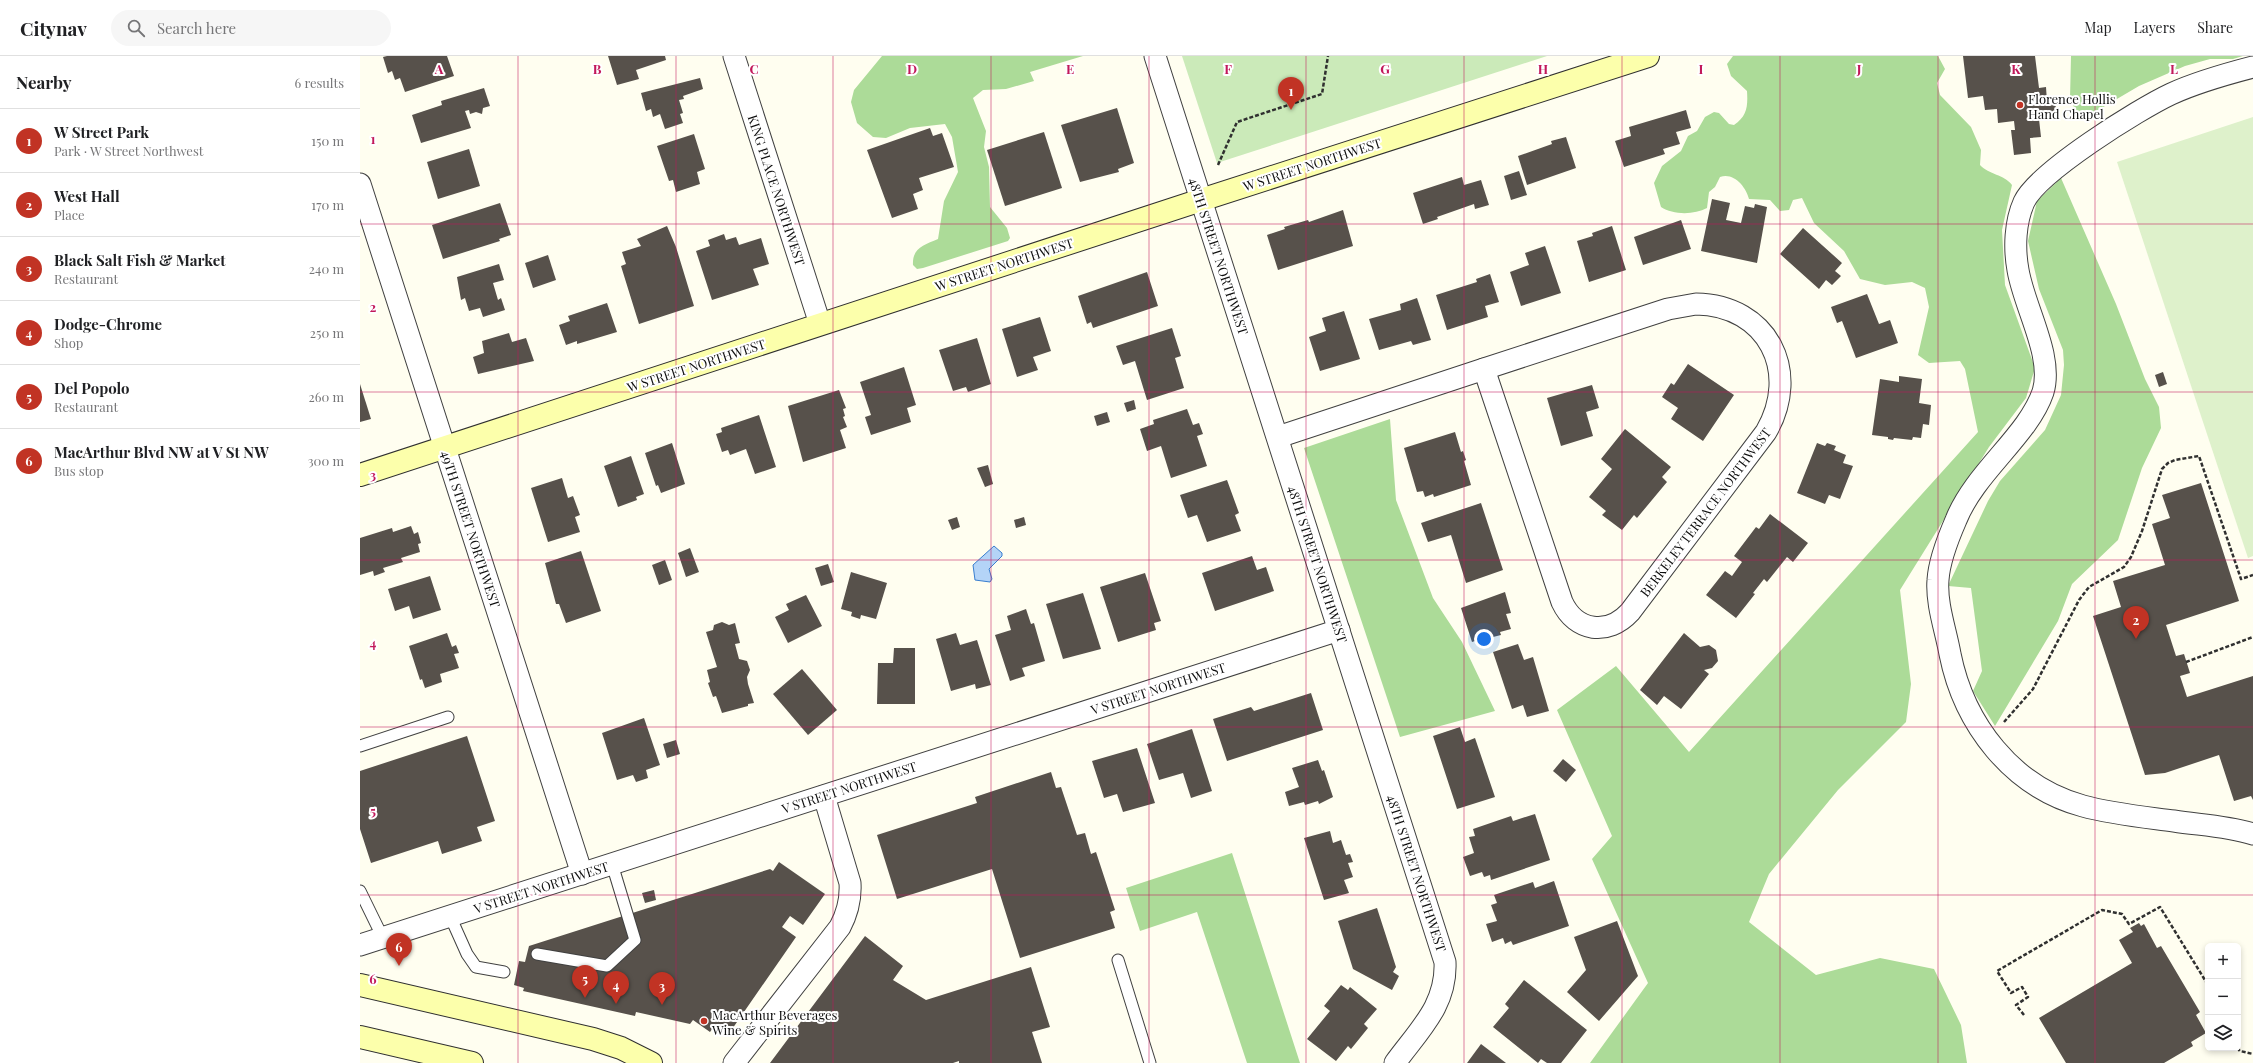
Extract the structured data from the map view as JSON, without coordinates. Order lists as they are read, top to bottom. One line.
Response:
{"streets":{"street":["W STREET NORTHWEST","KING PLACE NORTHWEST","48TH STREET NORTHWEST","BERKELEY TERRACE NORTHWEST","49TH STREET NORTHWEST","V STREET NORTHWEST"]},"crossings":[["W STREET NORTHWEST","KING PLACE NORTHWEST"],["W STREET NORTHWEST","48TH STREET NORTHWEST"],["W STREET NORTHWEST","49TH STREET NORTHWEST"],["48TH STREET NORTHWEST","BERKELEY TERRACE NORTHWEST"],["48TH STREET NORTHWEST","V STREET NORTHWEST"],["49TH STREET NORTHWEST","V STREET NORTHWEST"]],"places":["Florence Hollis Hand Chapel","MacArthur Beverages Wine & Spirits"],"page":{"header":"Citynav","search":"Search here","nav":["Map","Layers","Share"],"heading":["Nearby","6 results"],"pins":["1","2","6","5","4","3"],"list":[{"mark":"1","name":"W Street Park","note":"Park · W Street Northwest","value":"150 m"},{"mark":"2","name":"West Hall","note":"Place","value":"170 m"},{"mark":"3","name":"Black Salt Fish & Market","note":"Restaurant","value":"240 m"},{"mark":"4","name":"Dodge-Chrome","note":"Shop","value":"250 m"},{"mark":"5","name":"Del Popolo","note":"Restaurant","value":"260 m"},{"mark":"6","name":"MacArthur Blvd NW at V St NW","note":"Bus stop","value":"300 m"}],"map_buttons":["+","−"]},"grid":{"columns":["A","B","C","D","E","F","G","H","I","J","K","L"],"rows":["1","2","3","4","5","6"]}}
